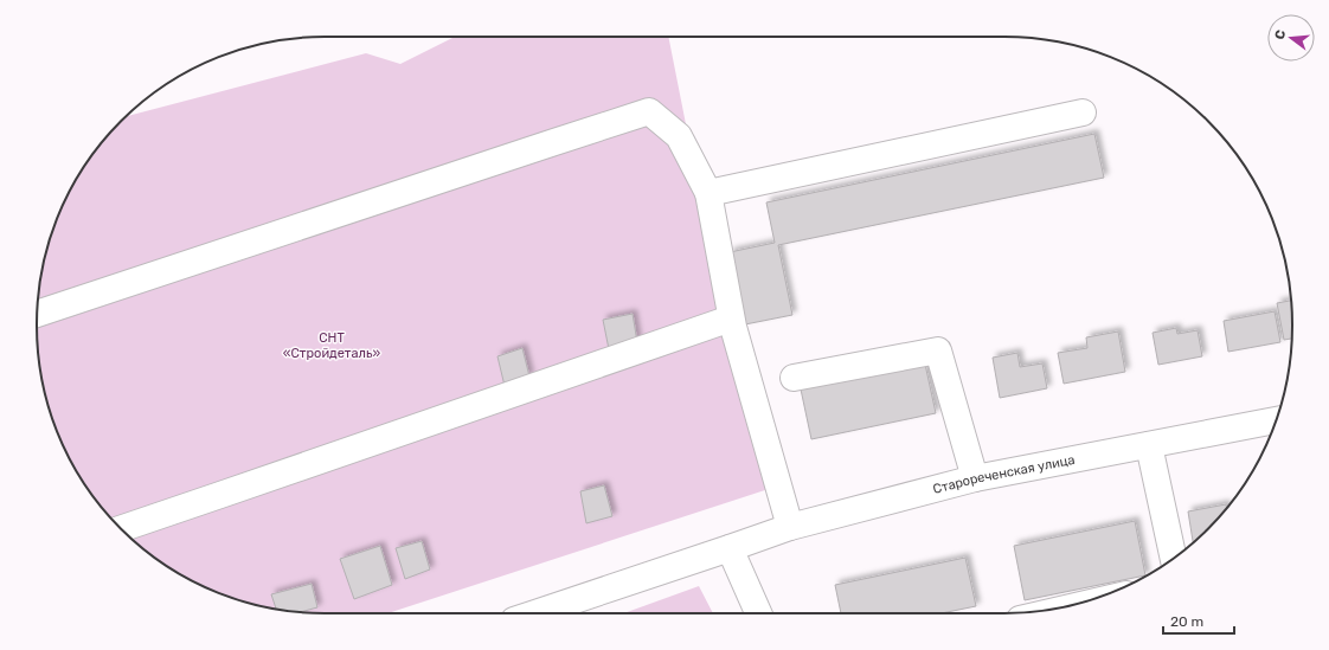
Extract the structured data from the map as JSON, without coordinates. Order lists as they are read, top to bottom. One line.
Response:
{"streets":{"street":["Старореченская улица"]},"parks":["СНТ «Стройдеталь»"],"scale_bar":"20 m","north":"left"}
